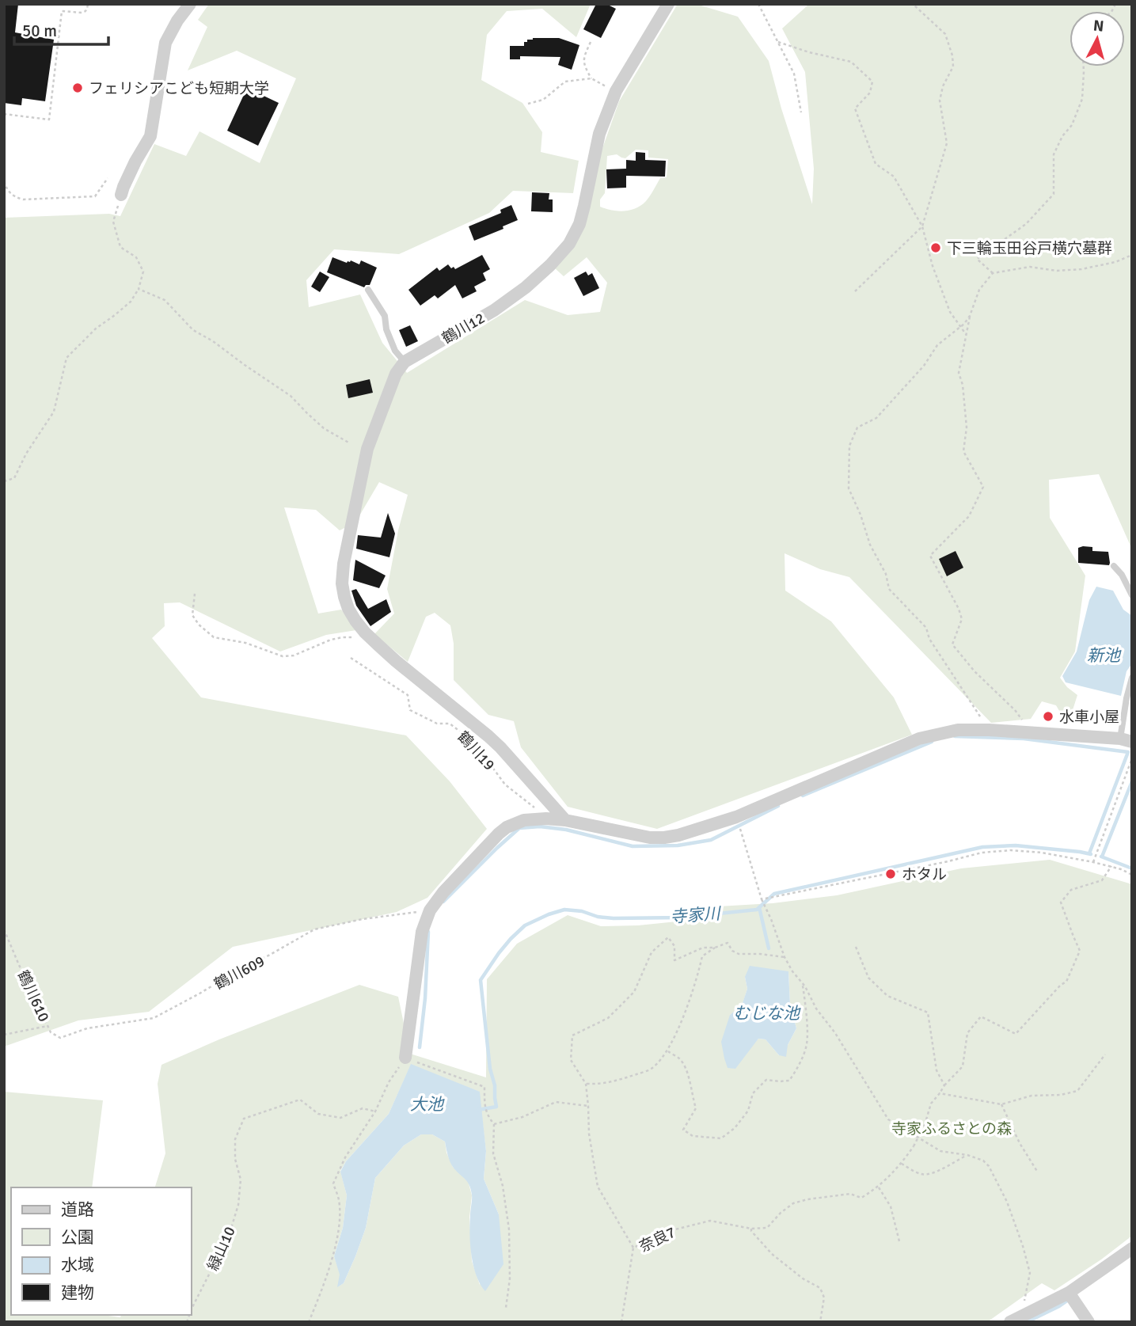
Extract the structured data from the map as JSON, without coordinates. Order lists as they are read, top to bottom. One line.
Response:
{"streets":{"street":["鶴川12"],"path":["鶴川19","鶴川609","鶴川610","奈良7","緑山10"]},"crossings":[["鶴川609","鶴川610"]],"water":["新池","寺家川","むじな池","大池"],"parks":["寺家ふるさとの森"],"places":["フェリシアこども短期大学","下三輪玉田谷戸横穴墓群","水車小屋","ホタル"],"legend":["道路","公園","水域","建物"],"scale_bar":"50 m","north":"top"}
